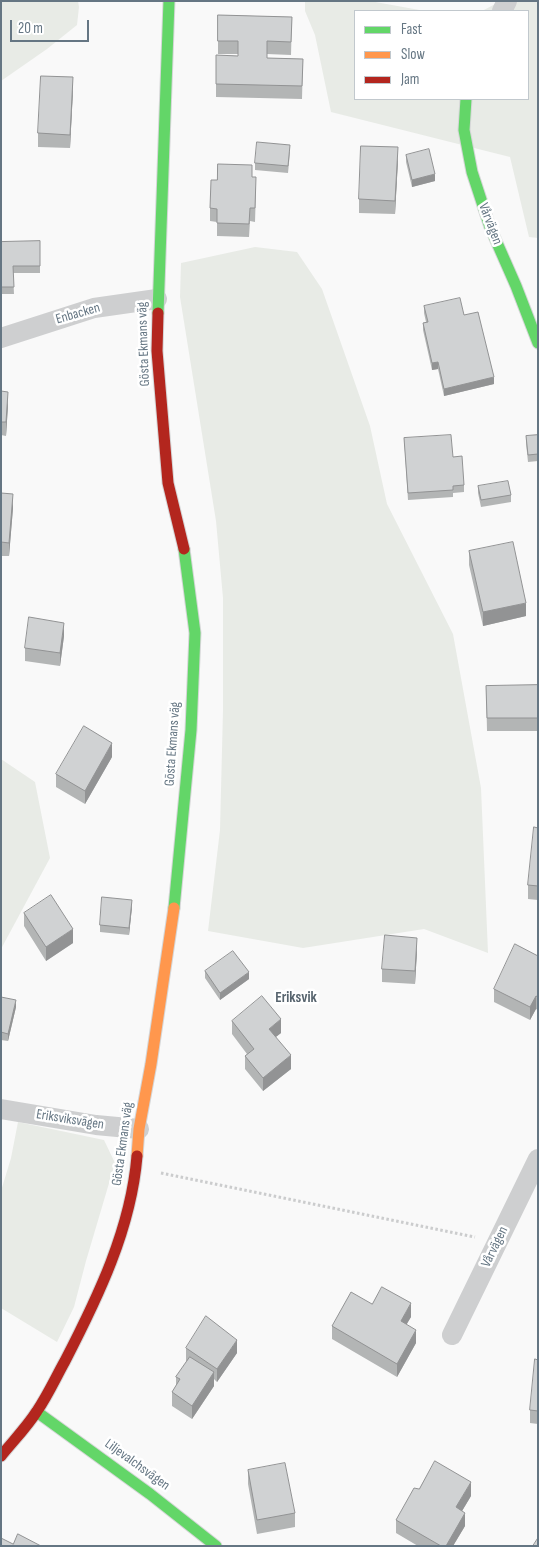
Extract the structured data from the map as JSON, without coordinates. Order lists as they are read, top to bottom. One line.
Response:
{"streets":{"street":["Vårvägen","Enbacken","Gösta Ekmans väg","Eriksviksvägen","Liljevalchsvägen"]},"crossings":[["Enbacken","Gösta Ekmans väg"],["Gösta Ekmans väg","Eriksviksvägen"],["Gösta Ekmans väg","Liljevalchsvägen"]],"districts":["Eriksvik"],"legend":["Fast","Slow","Jam"],"scale_bar":"20 m"}
